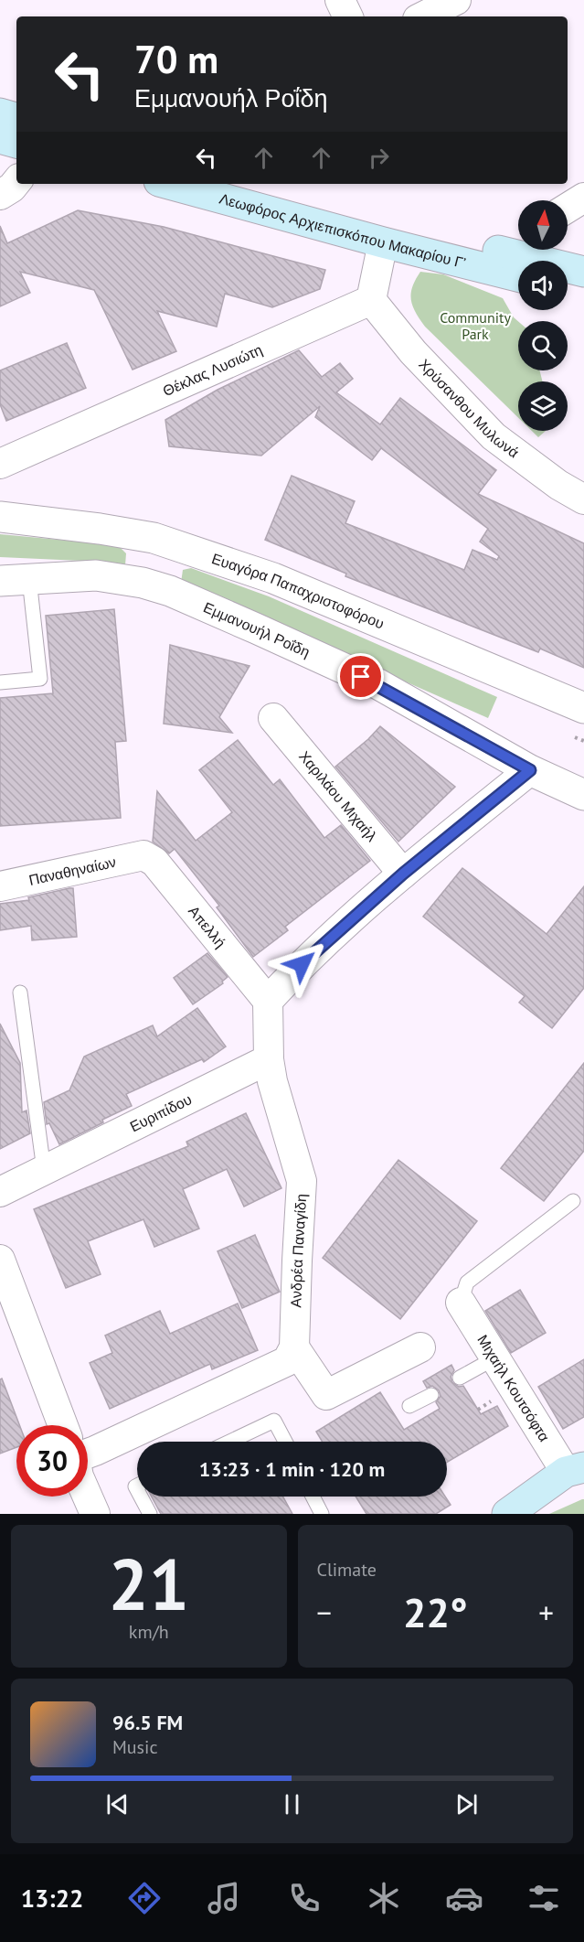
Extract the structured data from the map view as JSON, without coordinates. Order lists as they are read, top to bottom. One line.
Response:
{"streets":{"main road":["Λεωφόρος Αρχιεπισκόπου Μακαρίου Γ’"],"street":["Θέκλας Λυσιώτη","Χρύσανθου Μυλωνά","Ευαγόρα Παπαχριστοφόρου","Εμμανουήλ Ροΐδη","Χαριλάου Μιχαήλ","Παναθηναίων","Απελλή","Ευριπίδου","Ανδρέα Παναγίδη","Μιχαήλ Κουτσόφτα"]},"crossings":[["Θέκλας Λυσιώτη","Χρύσανθου Μυλωνά"],["Παναθηναίων","Απελλή"],["Ευριπίδου","Ανδρέα Παναγίδη"]],"parks":["Community Park"],"north":"top","page":{"turn":["70 m","Εμμανουήλ Ροΐδη"],"limit":"30","trip":"13:23 · 1 min · 120 m","tile":[["21","km/h"],"Climate"],"heat":["−","22°","+"],"song":["96.5 FM","Music"],"tabs":"13:22"}}
